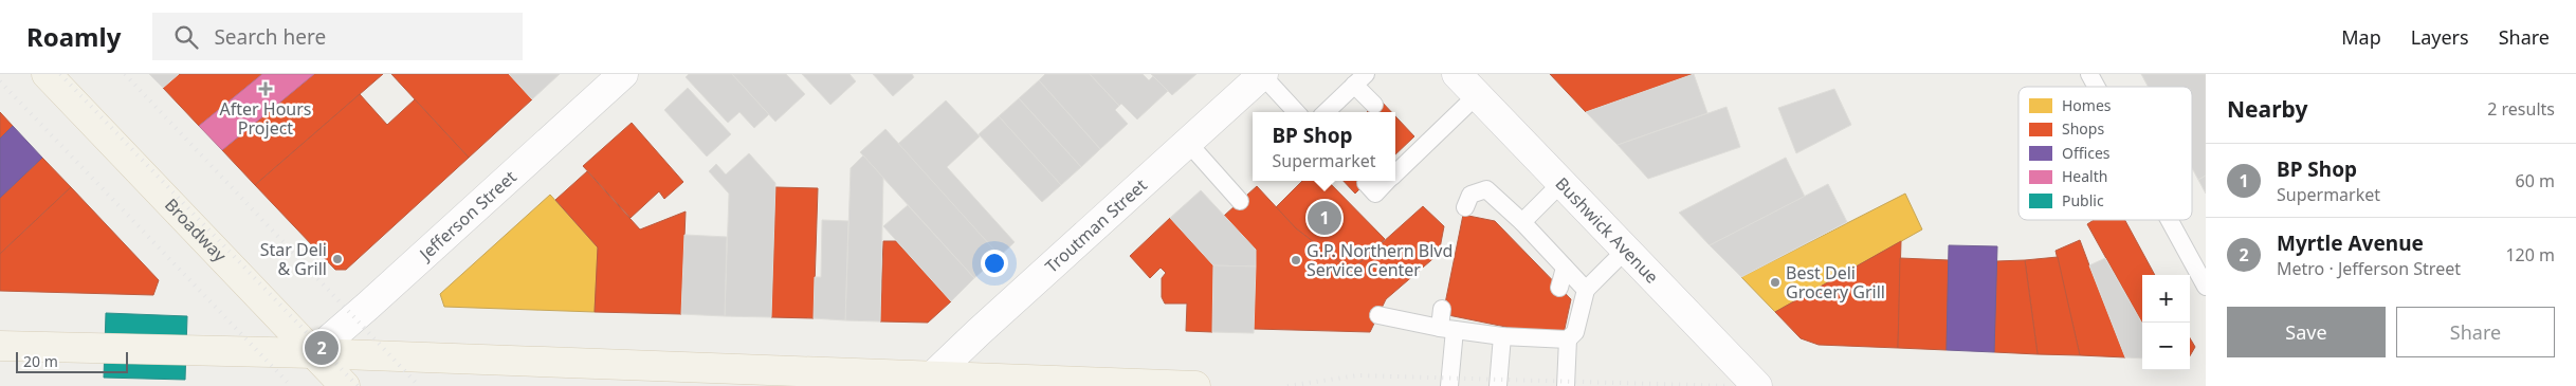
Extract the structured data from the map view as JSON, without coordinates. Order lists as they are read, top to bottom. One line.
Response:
{"streets":{"main road":["Broadway"],"street":["Jefferson Street","Troutman Street","Bushwick Avenue"]},"crossings":[["Jefferson Street","Broadway"]],"places":{"health":["After Hours Project"],"other":["Star Deli & Grill","G.P. Northern Blvd Service Center","Best Deli Grocery Grill"]},"legend":["Homes","Shops","Offices","Health","Public"],"scale_bar":"20 m","page":{"header":"Roamly","search":"Search here","nav":["Map","Layers","Share"],"heading":["Nearby","2 results"],"popup":["BP Shop","Supermarket"],"list":[{"mark":"1","name":"BP Shop","note":"Supermarket","value":"60 m"},{"mark":"2","name":"Myrtle Avenue","note":"Metro · Jefferson Street","value":"120 m"}],"pins":["1","2"],"map_buttons":["+","−"],"buttons":["Save","Share"],"scale":"20 m"}}
